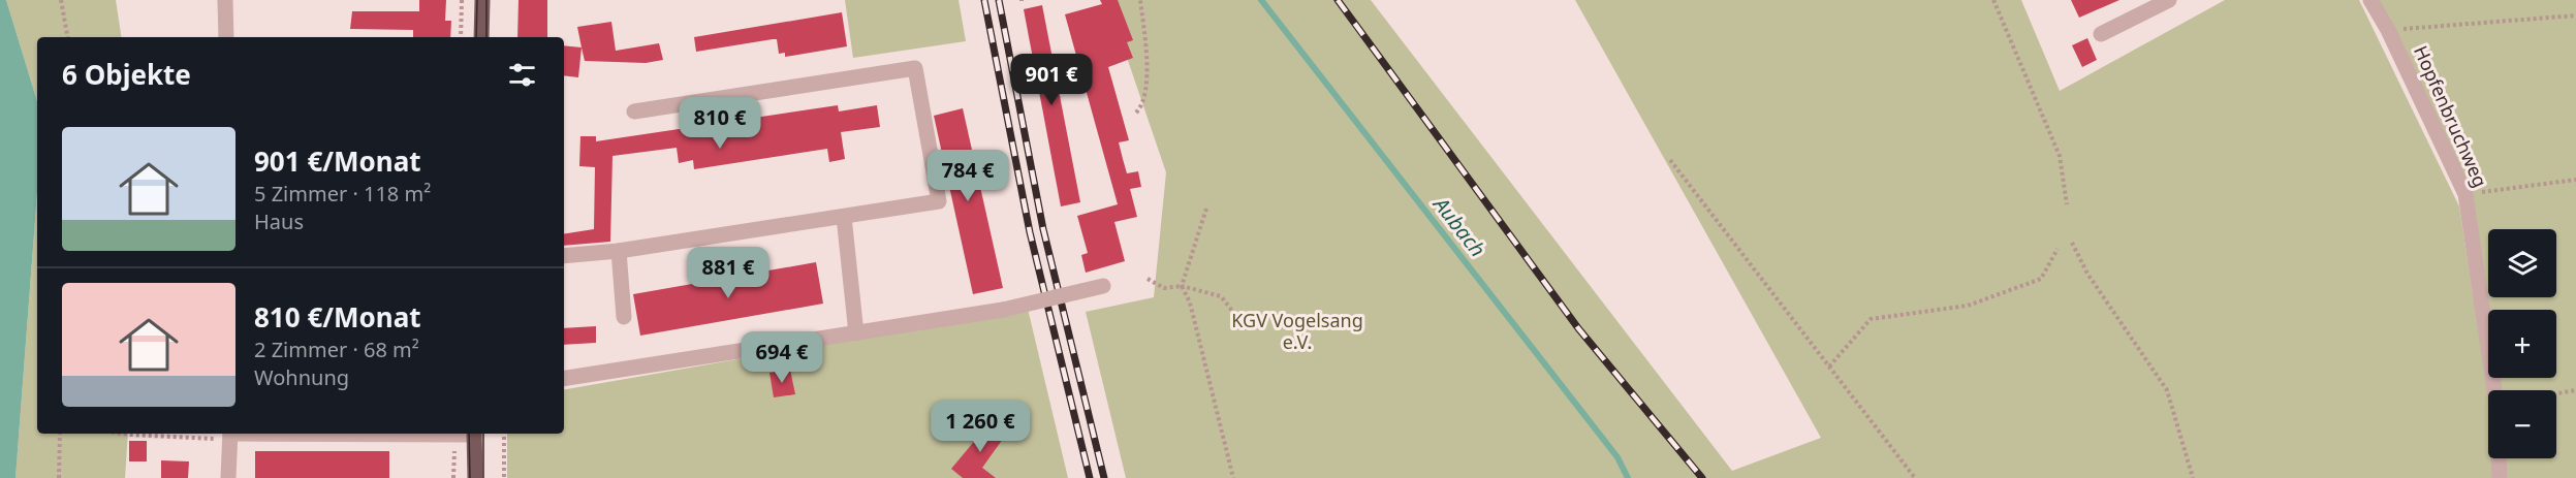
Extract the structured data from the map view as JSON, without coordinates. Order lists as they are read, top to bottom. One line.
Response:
{"streets":{"street":["Hopfenbruchweg"]},"water":["Aubach"],"parks":["KGV Vogelsang e.V."],"page":{"heading":"6 Objekte","price":["901 €","810 €","784 €","881 €","694 €","1 260 €"],"list":[{"name":"901 €/Monat","note":"5 Zimmer · 118 m² · Haus"},{"name":"810 €/Monat","note":"2 Zimmer · 68 m² · Wohnung"}],"map_buttons":["+","−"]}}
